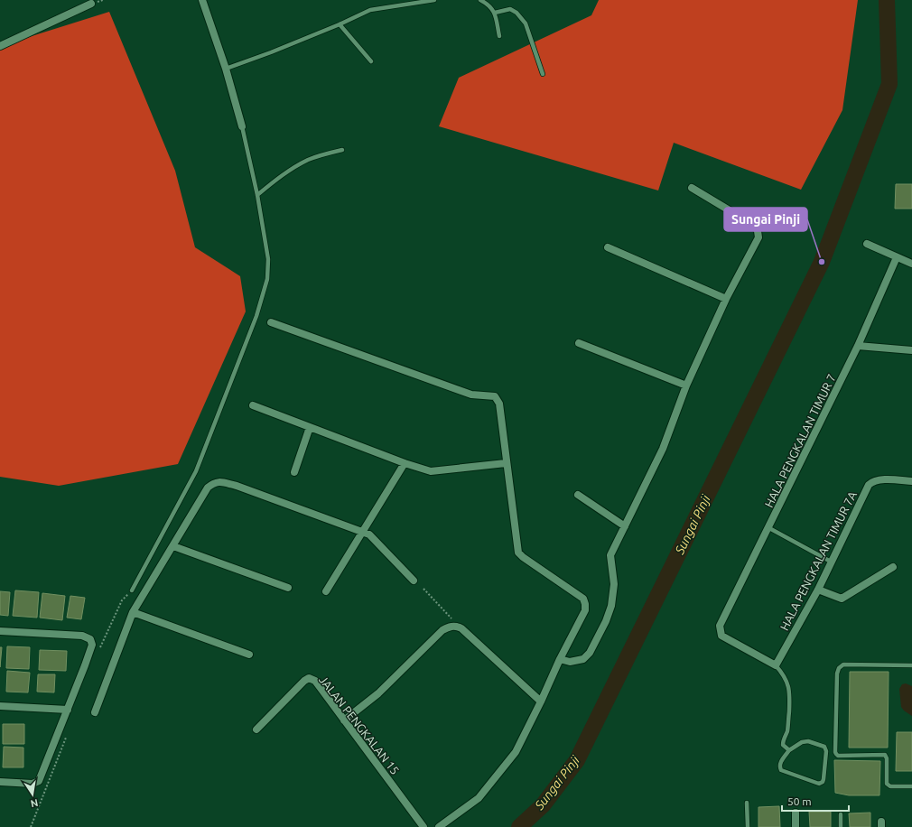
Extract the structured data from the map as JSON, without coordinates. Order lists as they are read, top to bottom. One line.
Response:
{"streets":{"street":["HALA PENGKALAN TIMUR 7","HALA PENGKALAN TIMUR 7A","JALAN PENGKALAN 15"]},"crossings":[["HALA PENGKALAN TIMUR 7","HALA PENGKALAN TIMUR 7A"]],"water":["Sungai Pinji"],"places":["Sungai Pinji"],"scale_bar":"50 m","north":"bottom"}
